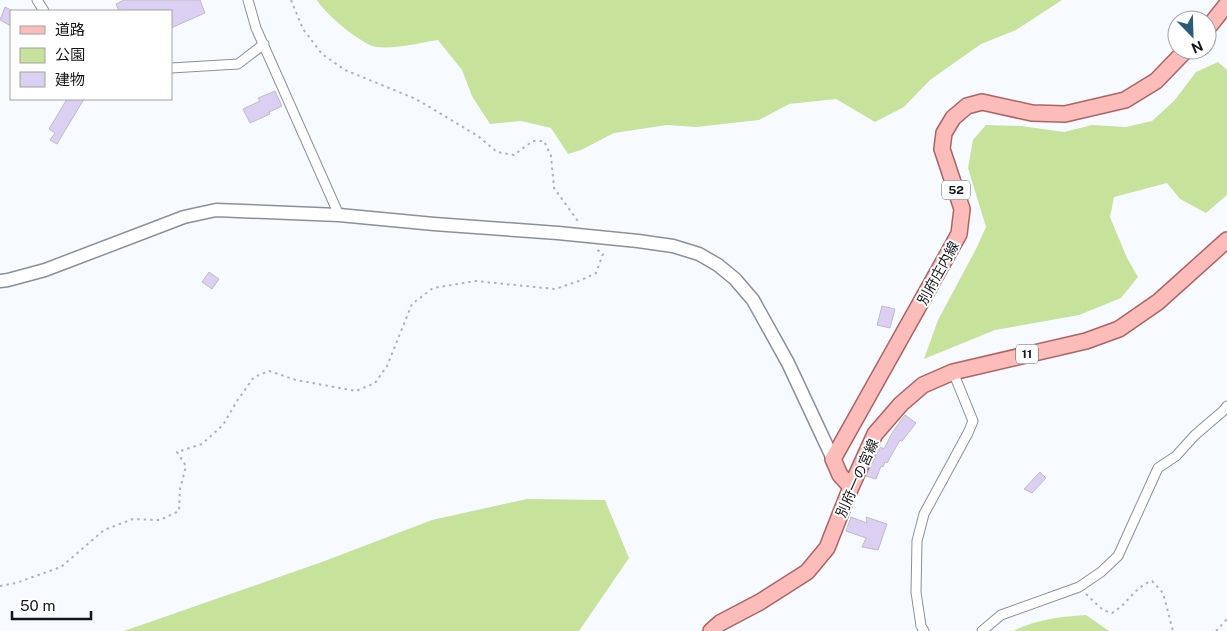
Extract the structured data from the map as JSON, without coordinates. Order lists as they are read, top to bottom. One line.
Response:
{"streets":{"main road":["52","別府庄内線","11","別府一の宮線"]},"legend":["道路","公園","建物"],"scale_bar":"50 m","north":"bottom right"}
